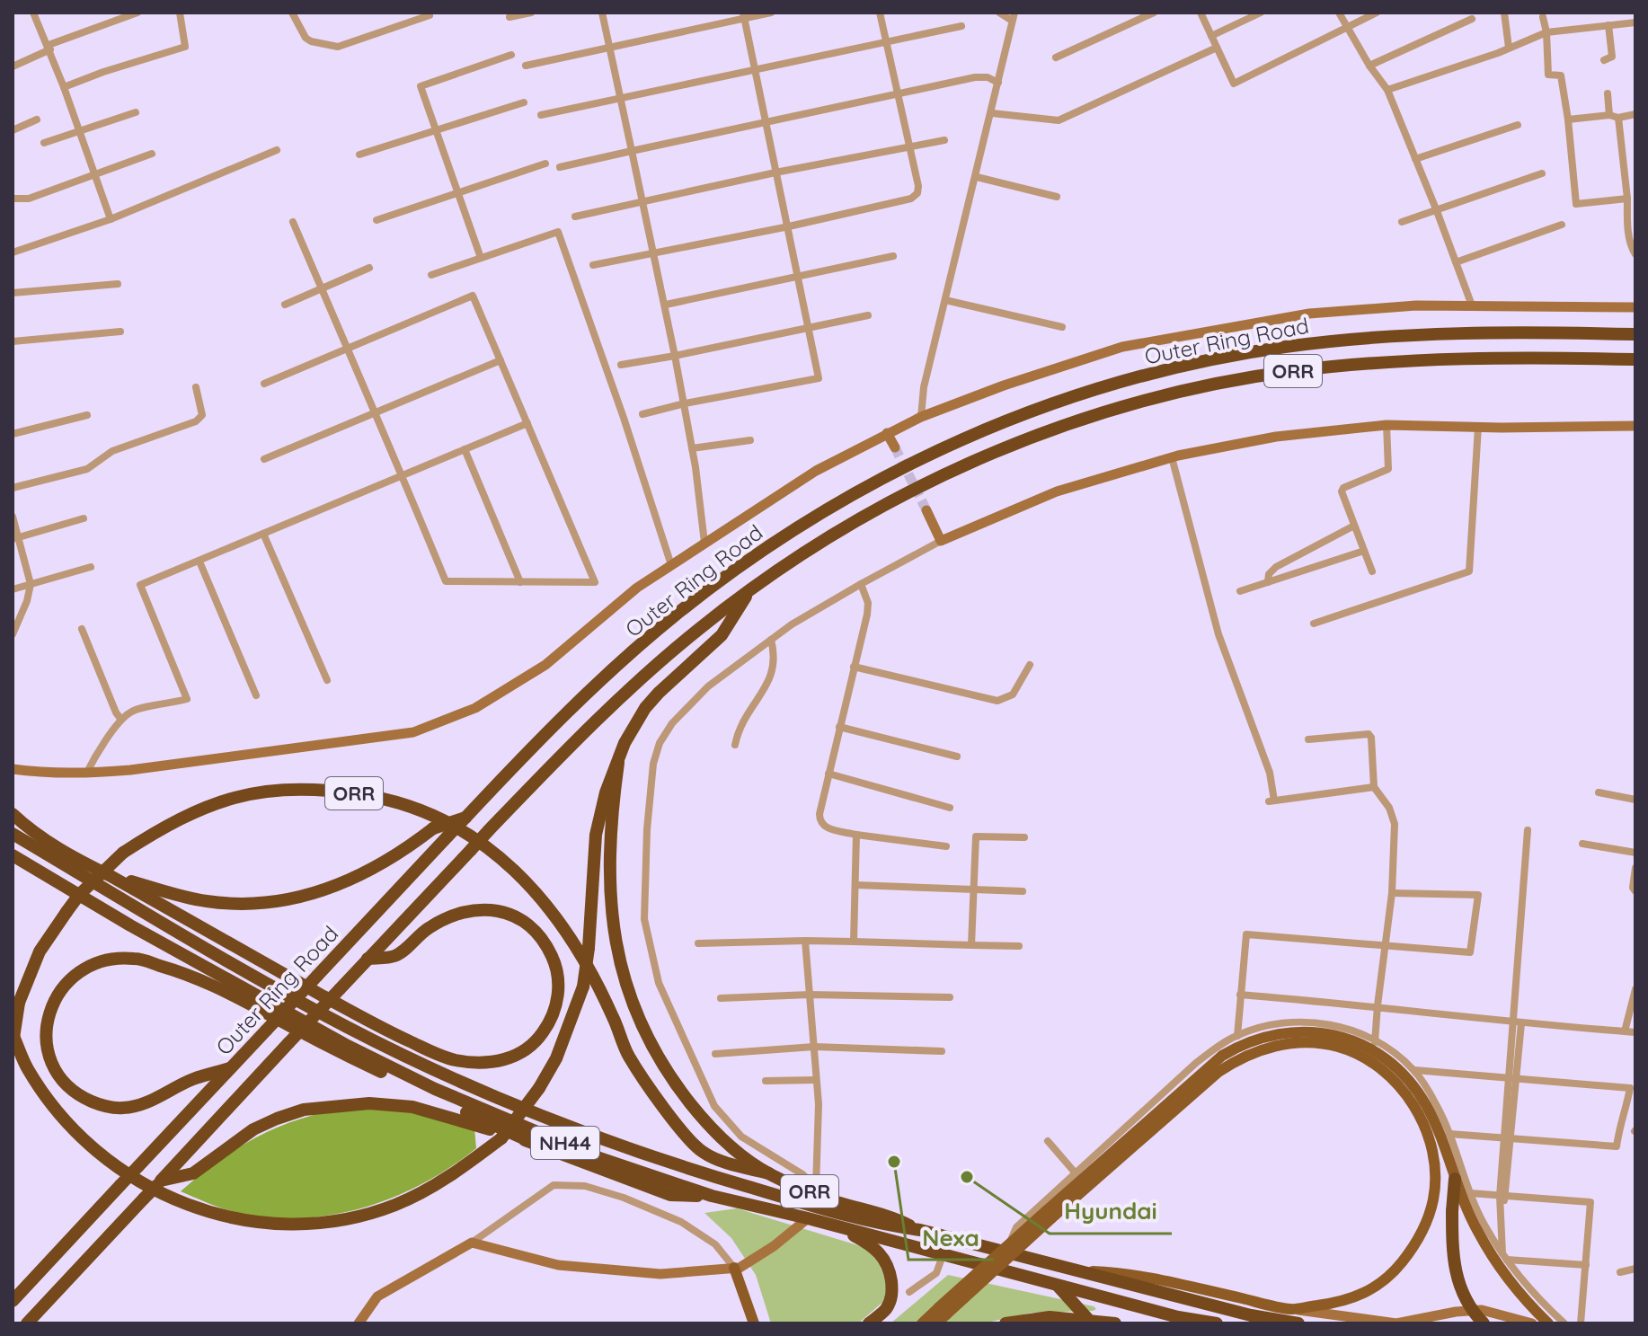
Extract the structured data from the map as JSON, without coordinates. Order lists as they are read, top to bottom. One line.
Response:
{"streets":{"highway":["Outer Ring Road","ORR","NH44"]},"crossings":[["Outer Ring Road","ORR"],["ORR","NH44"]],"places":["Nexa","Hyundai"]}
